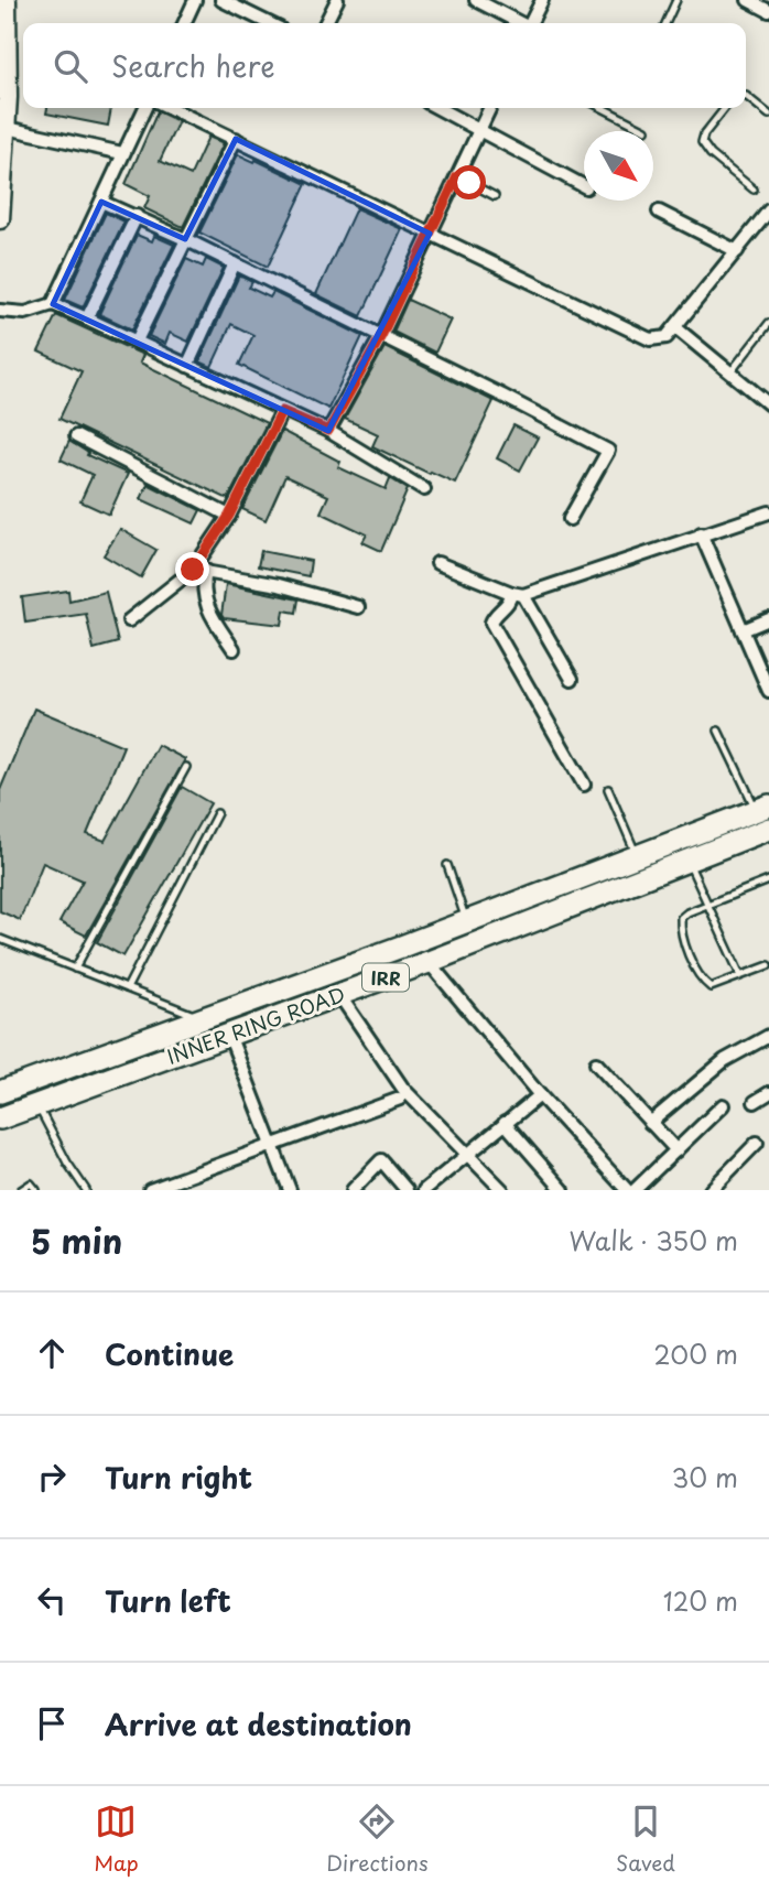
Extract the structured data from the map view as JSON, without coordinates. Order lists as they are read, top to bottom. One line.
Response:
{"streets":{"highway":["IRR","INNER RING ROAD"]},"north":"bottom right","page":{"search":"Search here","heading":["5 min","Walk · 350 m"],"list":[["Continue","200 m"],["Turn right","30 m"],["Turn left","120 m"],"Arrive at destination"],"nav":["Map","Directions","Saved"]}}
